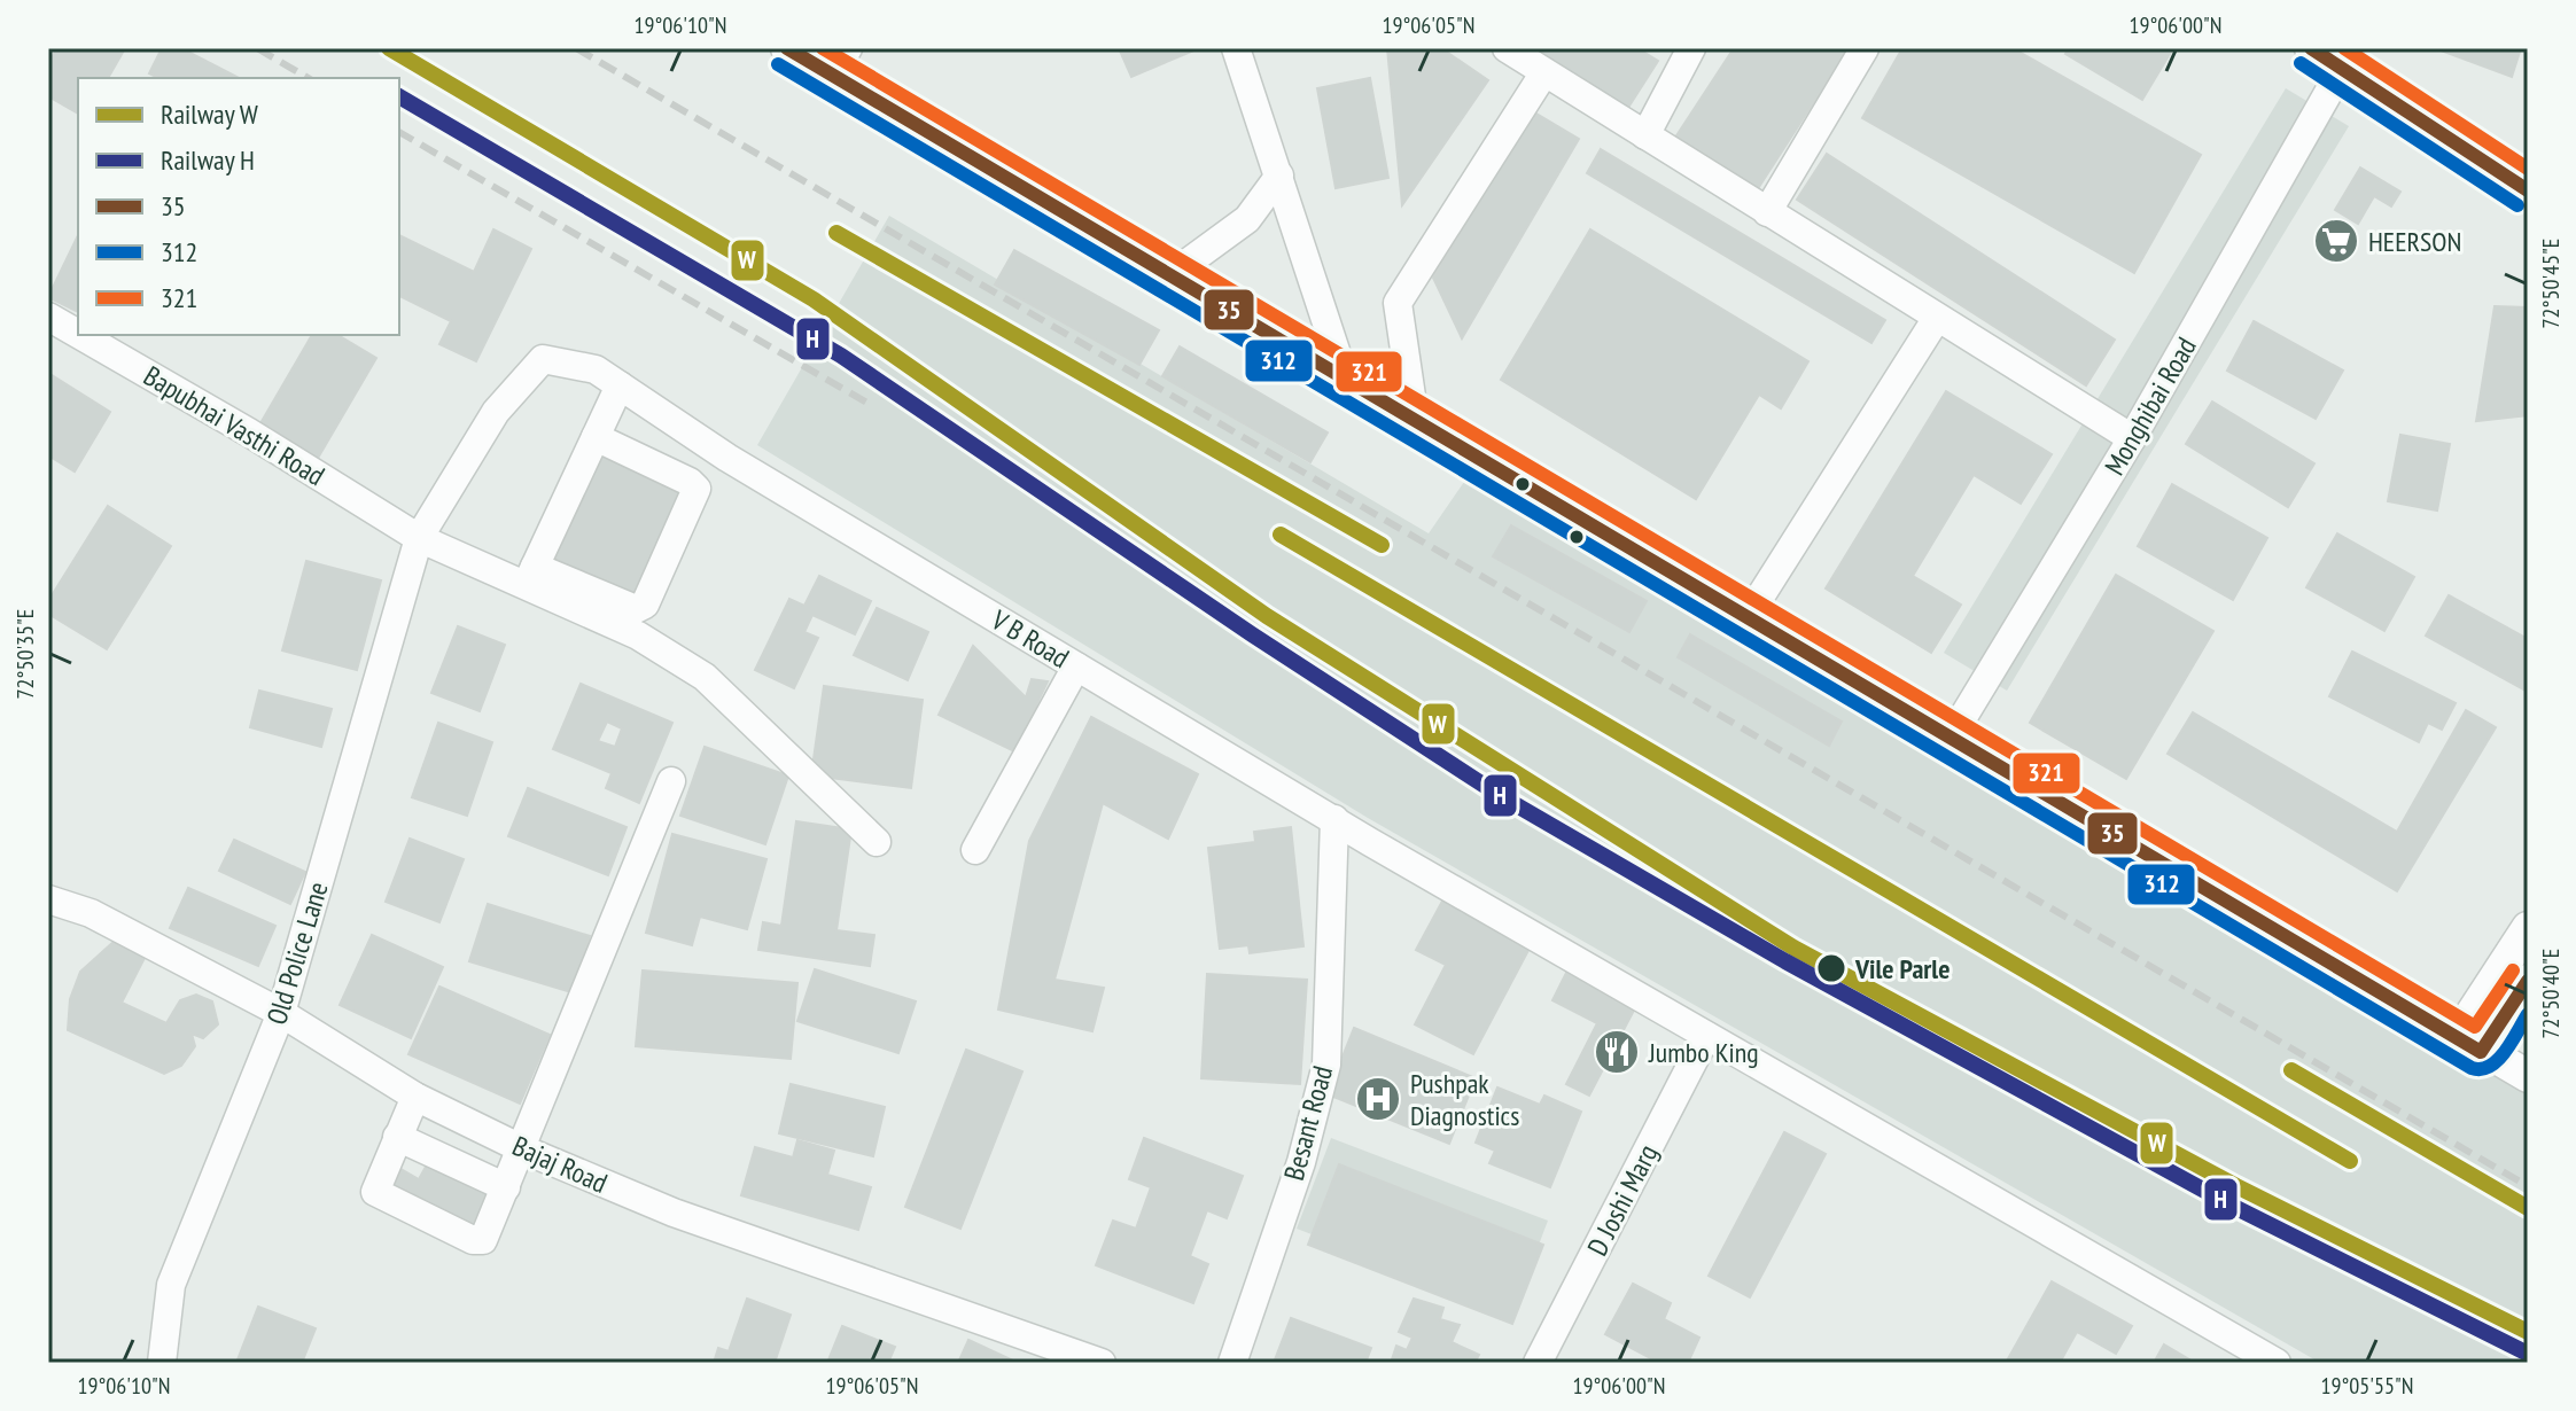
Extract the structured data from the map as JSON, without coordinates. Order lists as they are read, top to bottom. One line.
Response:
{"streets":{"street":["Monghibai Road","Bapubhai Vasthi Road","V B Road","Old Police Lane","Besant Road","Bajaj Road","D Joshi Marg"]},"crossings":[["Bapubhai Vasthi Road","Old Police Lane"],["V B Road","Old Police Lane"],["V B Road","Besant Road"],["V B Road","D Joshi Marg"],["Old Police Lane","Bajaj Road"]],"places":{"supermarket":["HEERSON"],"other":["Vile Parle"],"restaurant":["Jumbo King"],"hospital":["Pushpak Diagnostics"]},"lines":["rail line W","transit line 35","transit line 321","transit line 312","rail line H"],"legend":["Railway W","Railway H","35","312","321"],"coordinates":["19°06'10\"N","19°06'05\"N","19°06'00\"N","72°50'45\"E","72°50'35\"E","72°50'40\"E","19°05'55\"N"]}
